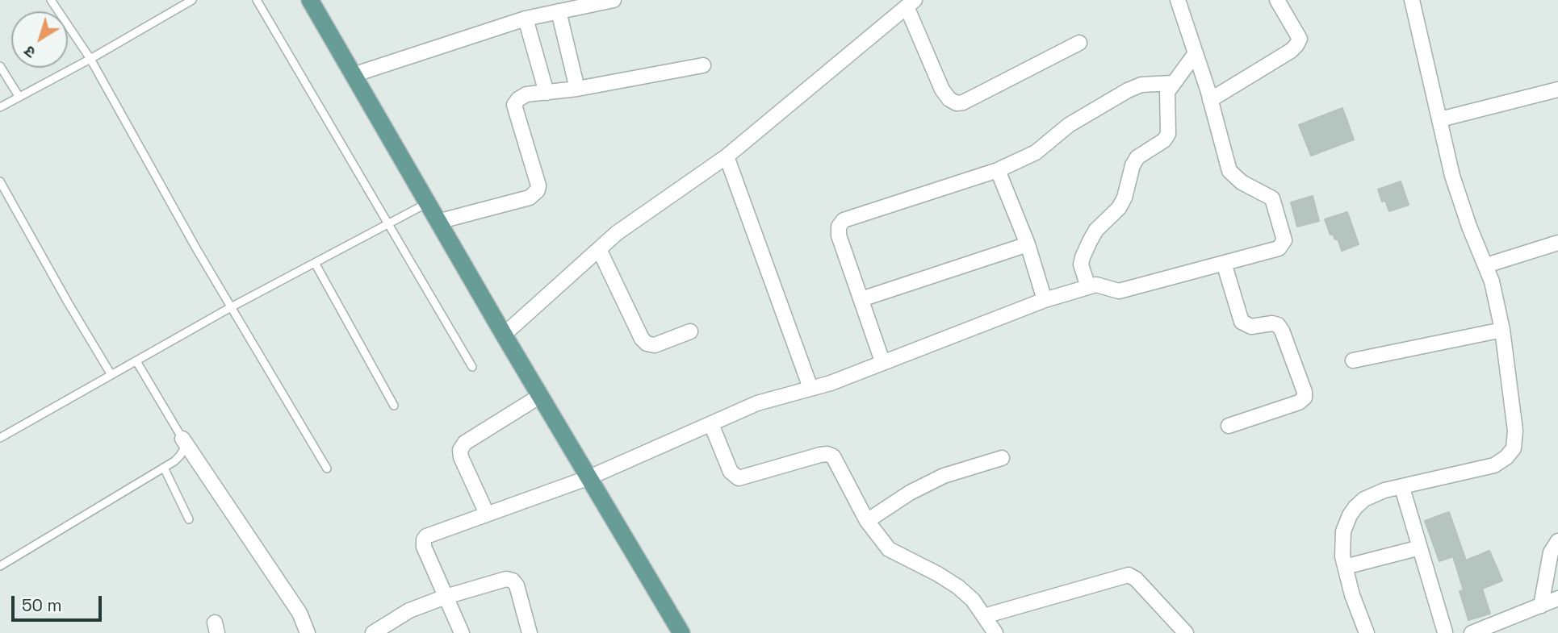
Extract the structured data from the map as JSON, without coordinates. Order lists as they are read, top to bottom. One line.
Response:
{"scale_bar":"50 m","north":"bottom left"}
